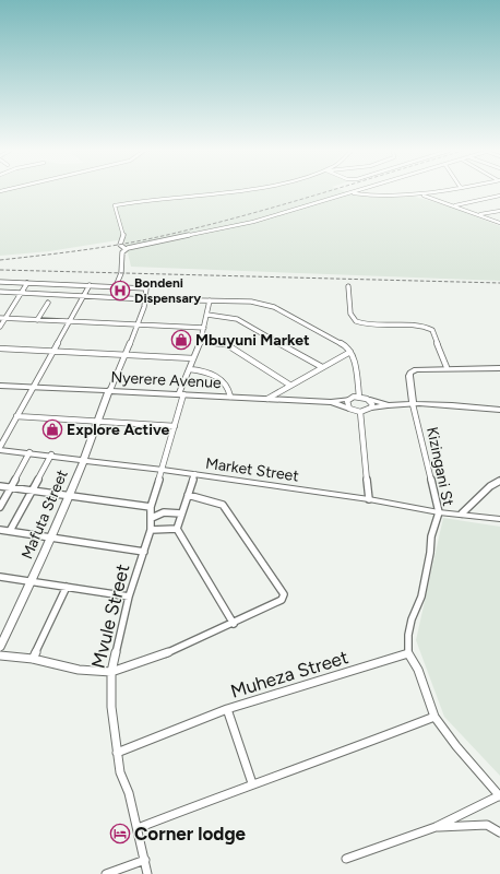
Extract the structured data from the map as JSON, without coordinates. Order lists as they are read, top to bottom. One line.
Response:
{"streets":{"street":["Nyerere Avenue","Kizingani St","Market Street","Mafuta Street","Mvule Street","Muheza Street"]},"crossings":[["Nyerere Avenue","Mafuta Street"],["Nyerere Avenue","Mvule Street"],["Kizingani St","Market Street"],["Kizingani St","Muheza Street"],["Market Street","Mafuta Street"],["Market Street","Mvule Street"],["Mvule Street","Muheza Street"]],"places":{"hospital":["Bondeni Dispensary"],"shop":["Mbuyuni Market","Explore Active"],"hotel":["Corner lodge"]}}
